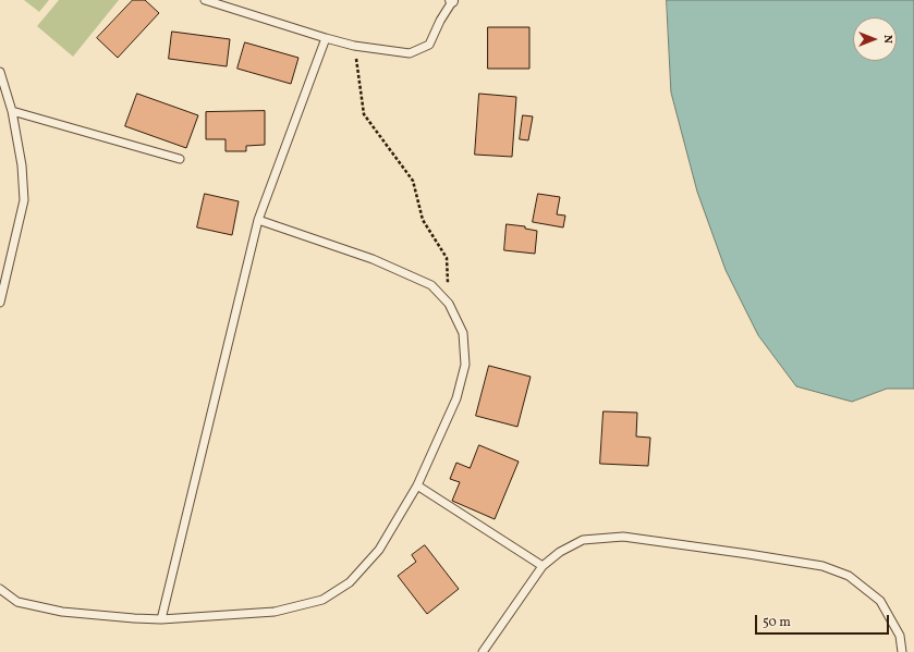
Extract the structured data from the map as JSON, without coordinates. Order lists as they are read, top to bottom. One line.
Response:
{"scale_bar":"50 m","north":"right"}
